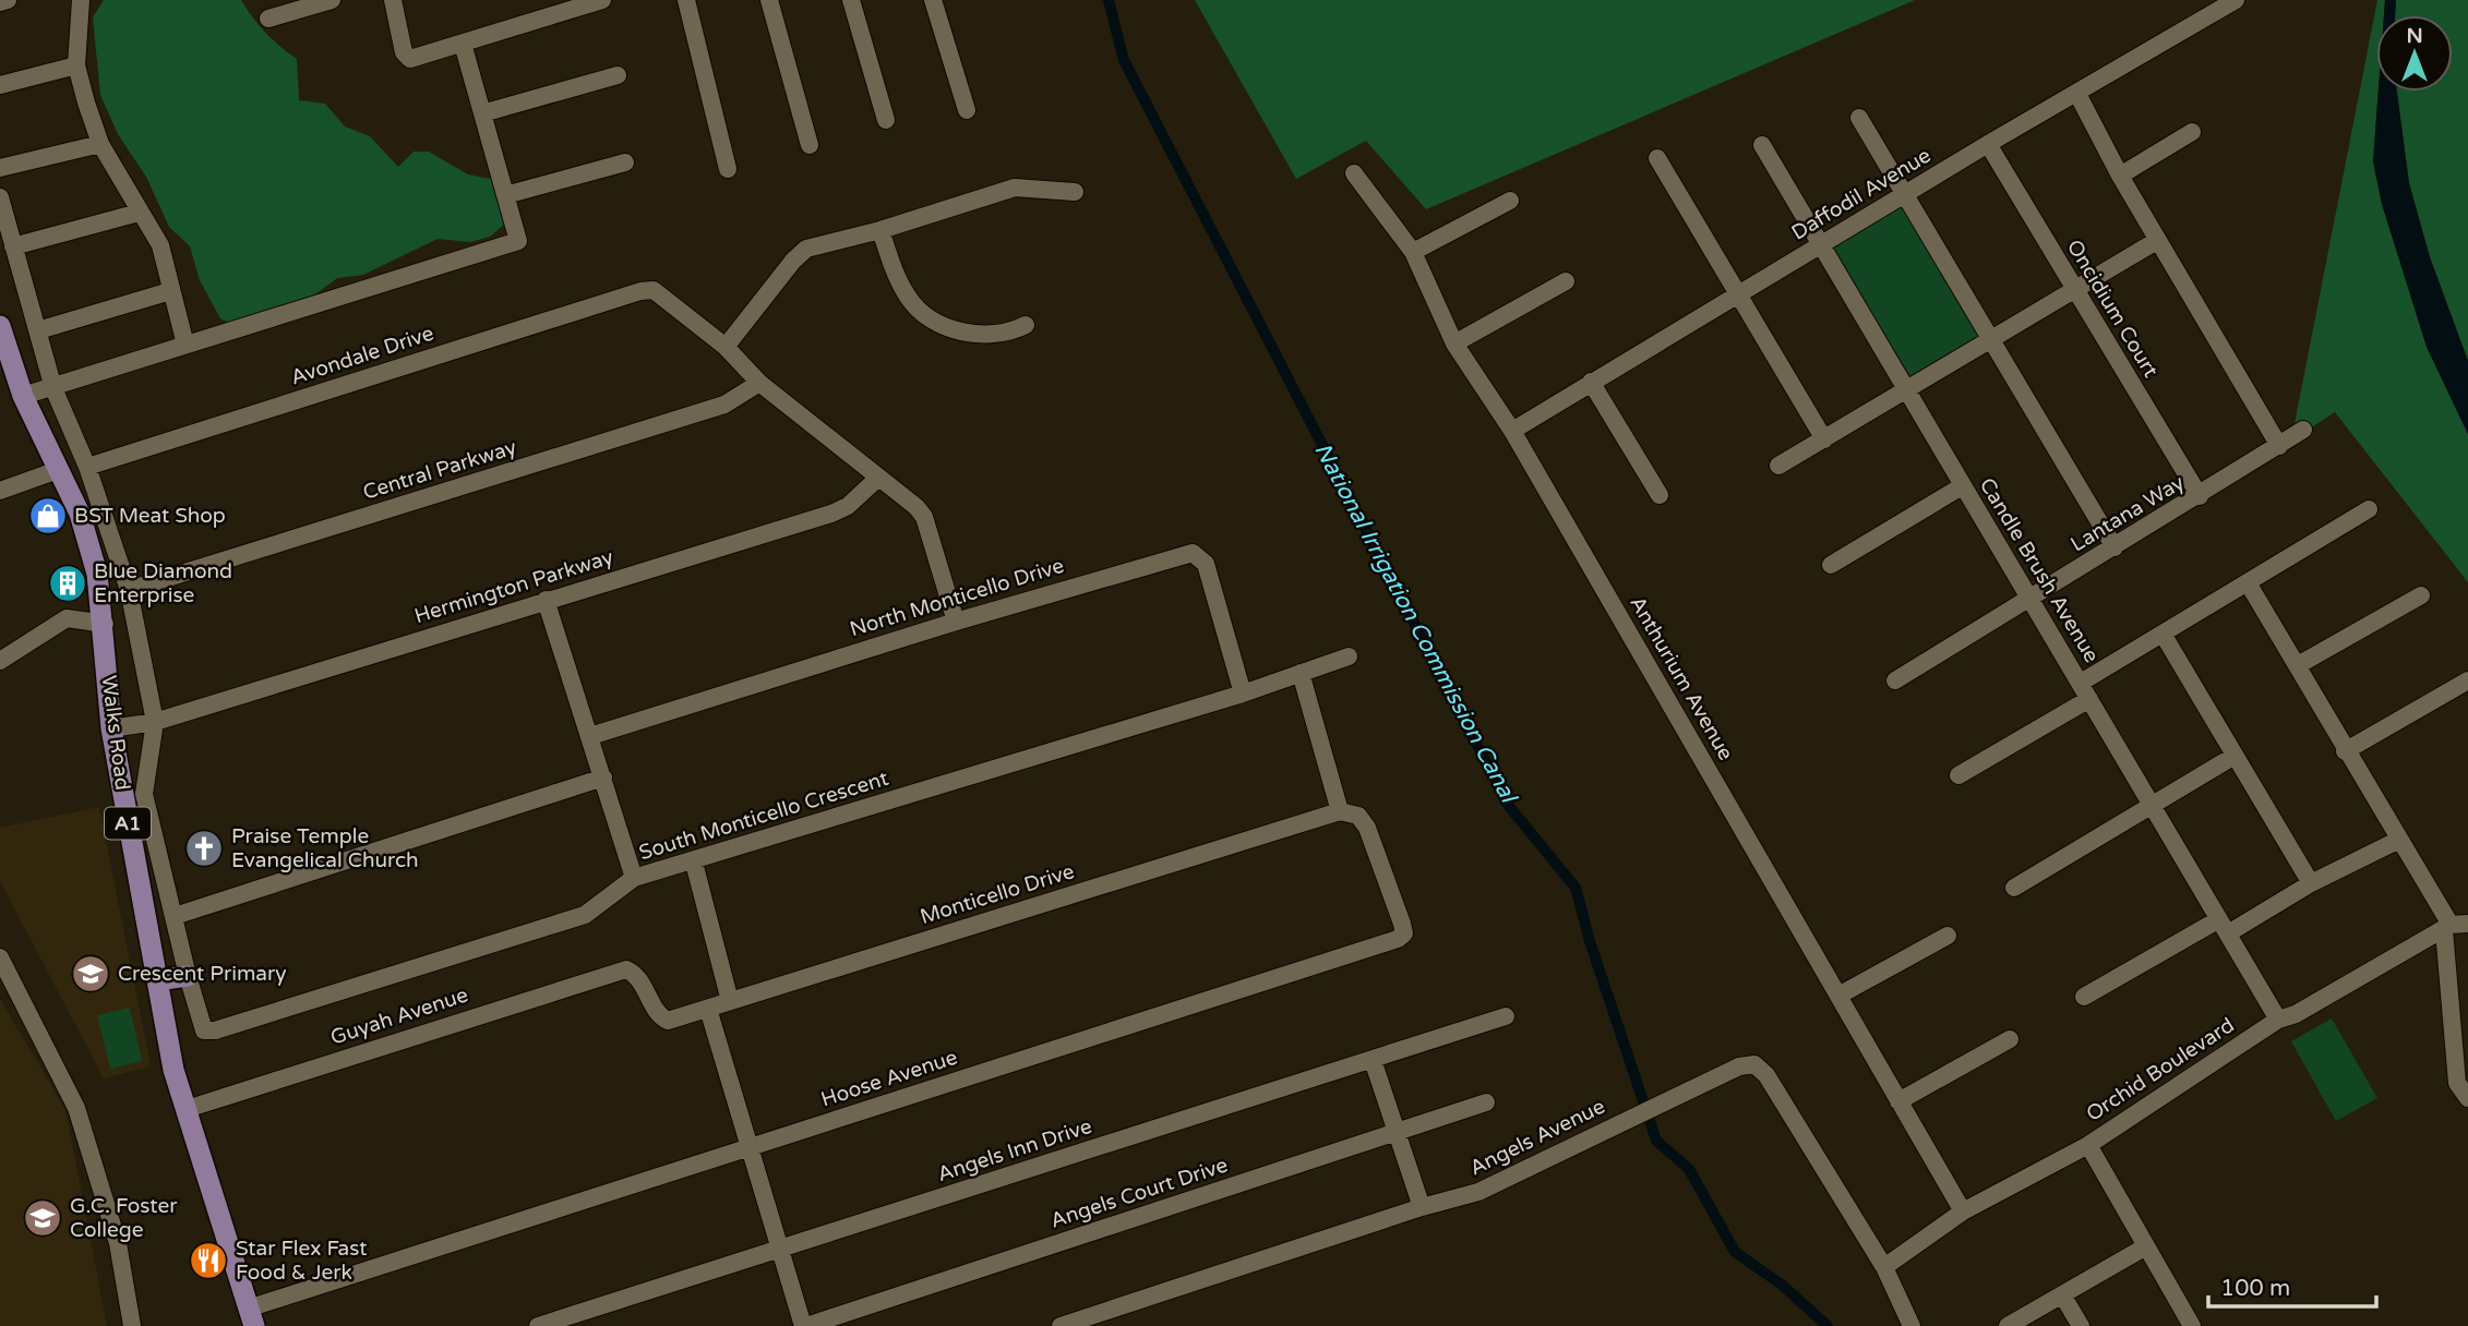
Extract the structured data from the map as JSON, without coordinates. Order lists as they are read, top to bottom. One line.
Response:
{"streets":{"main road":["Walks Road","A1"],"street":["Daffodil Avenue","Oncidium Court","Avondale Drive","Central Parkway","Lantana Way","Candle Brush Avenue","Hermington Parkway","North Monticello Drive","Anthurium Avenue","South Monticello Crescent","Monticello Drive","Guyah Avenue","Orchid Boulevard","Hoose Avenue","Angels Avenue","Angels Inn Drive","Angels Court Drive"]},"crossings":[["Daffodil Avenue","Oncidium Court"],["Daffodil Avenue","Candle Brush Avenue"],["Daffodil Avenue","Anthurium Avenue"],["Oncidium Court","Lantana Way"],["Lantana Way","Candle Brush Avenue"],["Candle Brush Avenue","Orchid Boulevard"],["Hermington Parkway","Walks Road"],["North Monticello Drive","South Monticello Crescent"],["Anthurium Avenue","Orchid Boulevard"],["Walks Road","Guyah Avenue"],["Walks Road","Hoose Avenue"],["Monticello Drive","Guyah Avenue"],["Monticello Drive","Hoose Avenue"],["Orchid Boulevard","Angels Avenue"]],"water":["National Irrigation Commission Canal"],"places":{"shop":["BST Meat Shop"],"building":["Blue Diamond Enterprise"],"church":["Praise Temple Evangelical Church"],"school or university":["Crescent Primary","G.C. Foster College"],"restaurant":["Star Flex Fast Food & Jerk"]},"scale_bar":"100 m","north":"top"}
